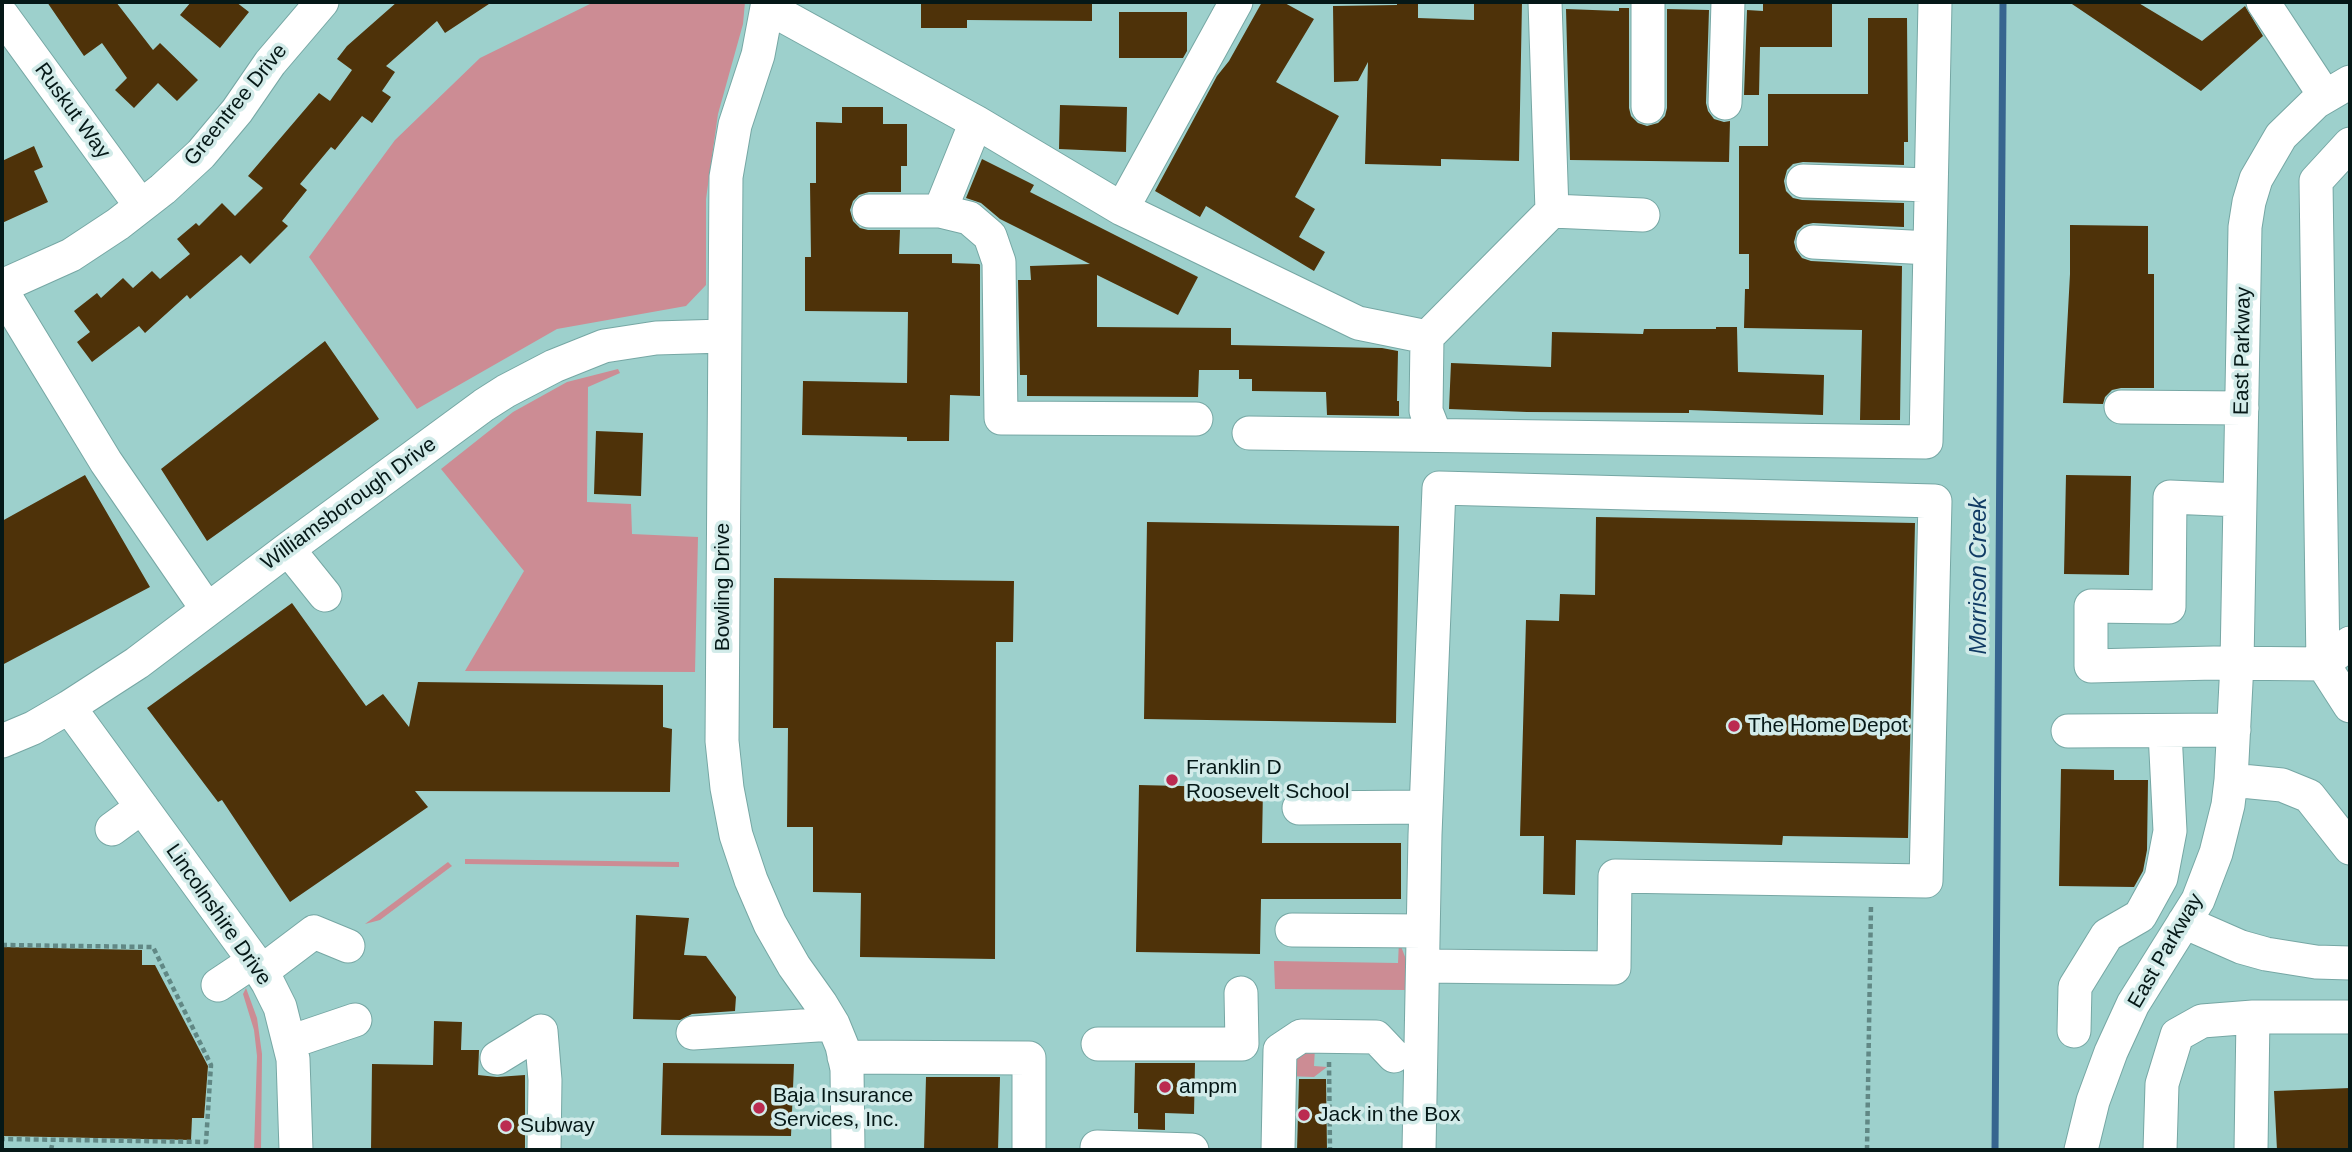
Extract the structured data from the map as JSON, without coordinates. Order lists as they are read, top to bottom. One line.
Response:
{"streets":{"street":["Greentree Drive","Ruskut Way","East Parkway","Williamsborough Drive","Bowling Drive","Lincolnshire Drive"]},"crossings":[["Greentree Drive","Ruskut Way"],["Williamsborough Drive","Bowling Drive"],["Williamsborough Drive","Lincolnshire Drive"]],"water":["Morrison Creek"],"places":["The Home Depot","Franklin D Roosevelt School","ampm","Baja Insurance Services, Inc.","Jack in the Box","Subway"]}
